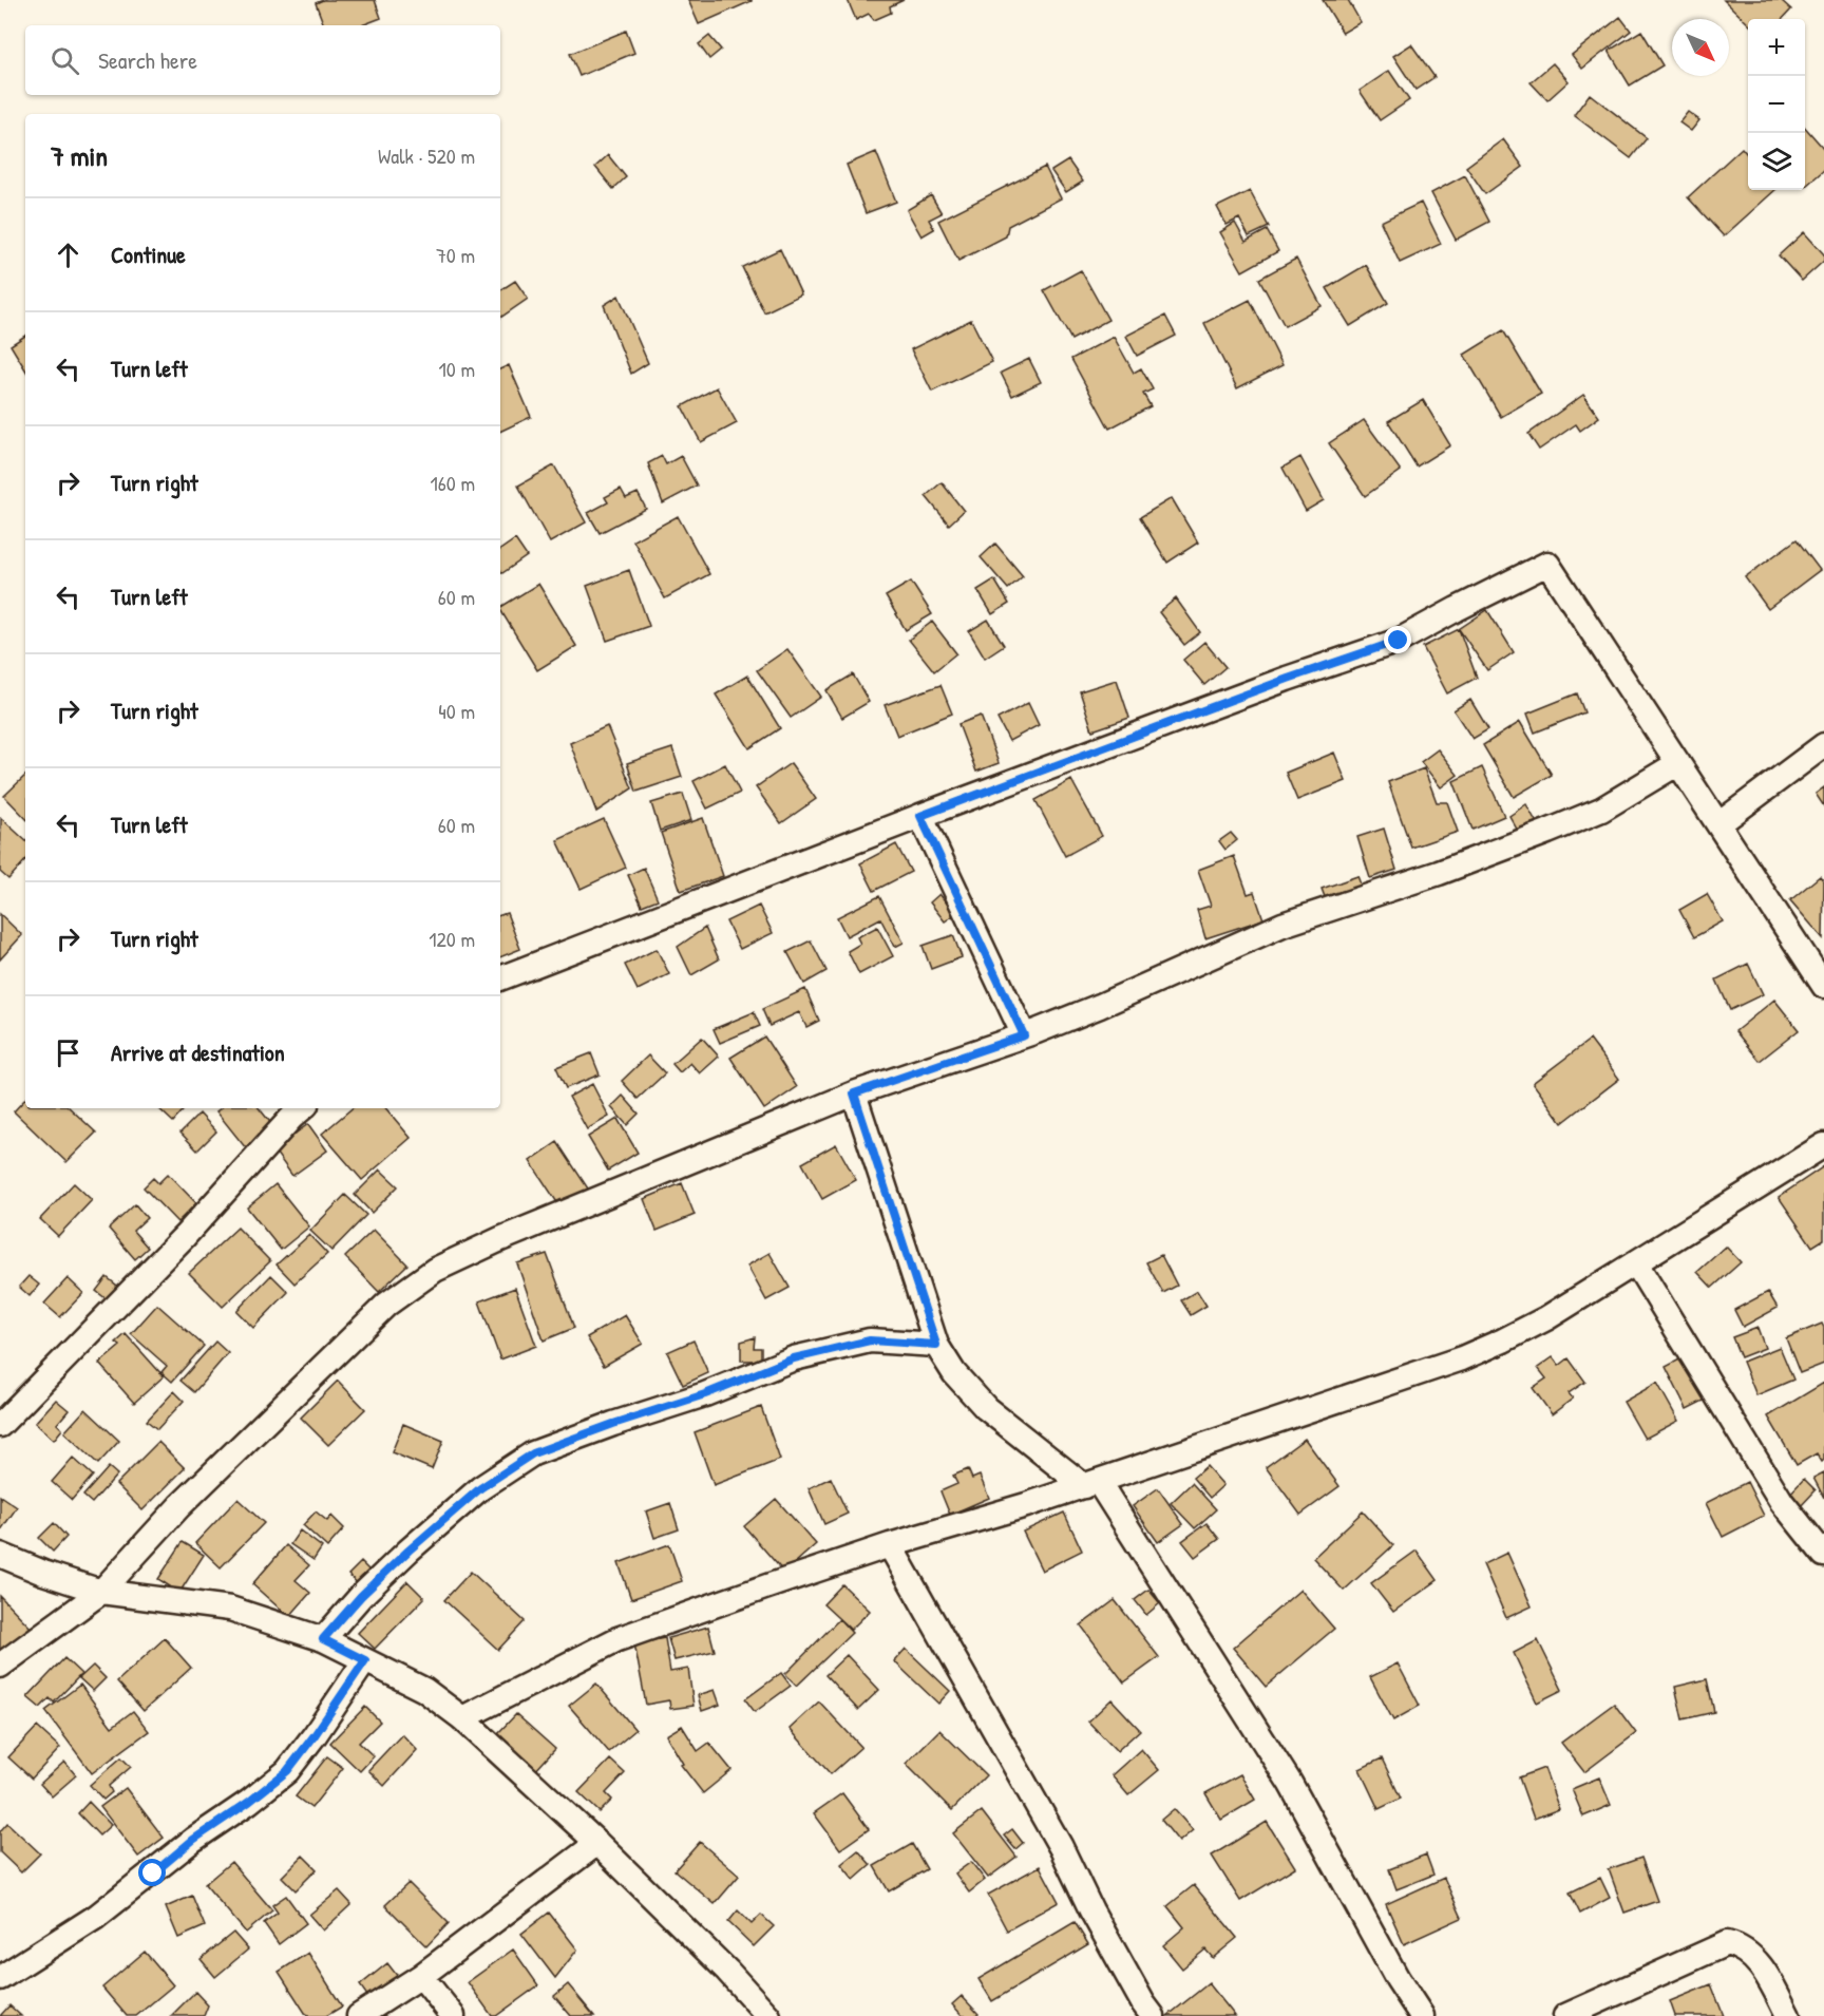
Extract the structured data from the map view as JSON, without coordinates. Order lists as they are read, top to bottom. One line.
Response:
{"north":"bottom right","page":{"map_buttons":["+","−"],"search":"Search here","heading":["7 min","Walk · 520 m"],"list":[["Continue","70 m"],["Turn left","10 m"],["Turn right","160 m"],["Turn left","60 m"],["Turn right","40 m"],["Turn left","60 m"],["Turn right","120 m"],"Arrive at destination"]}}
